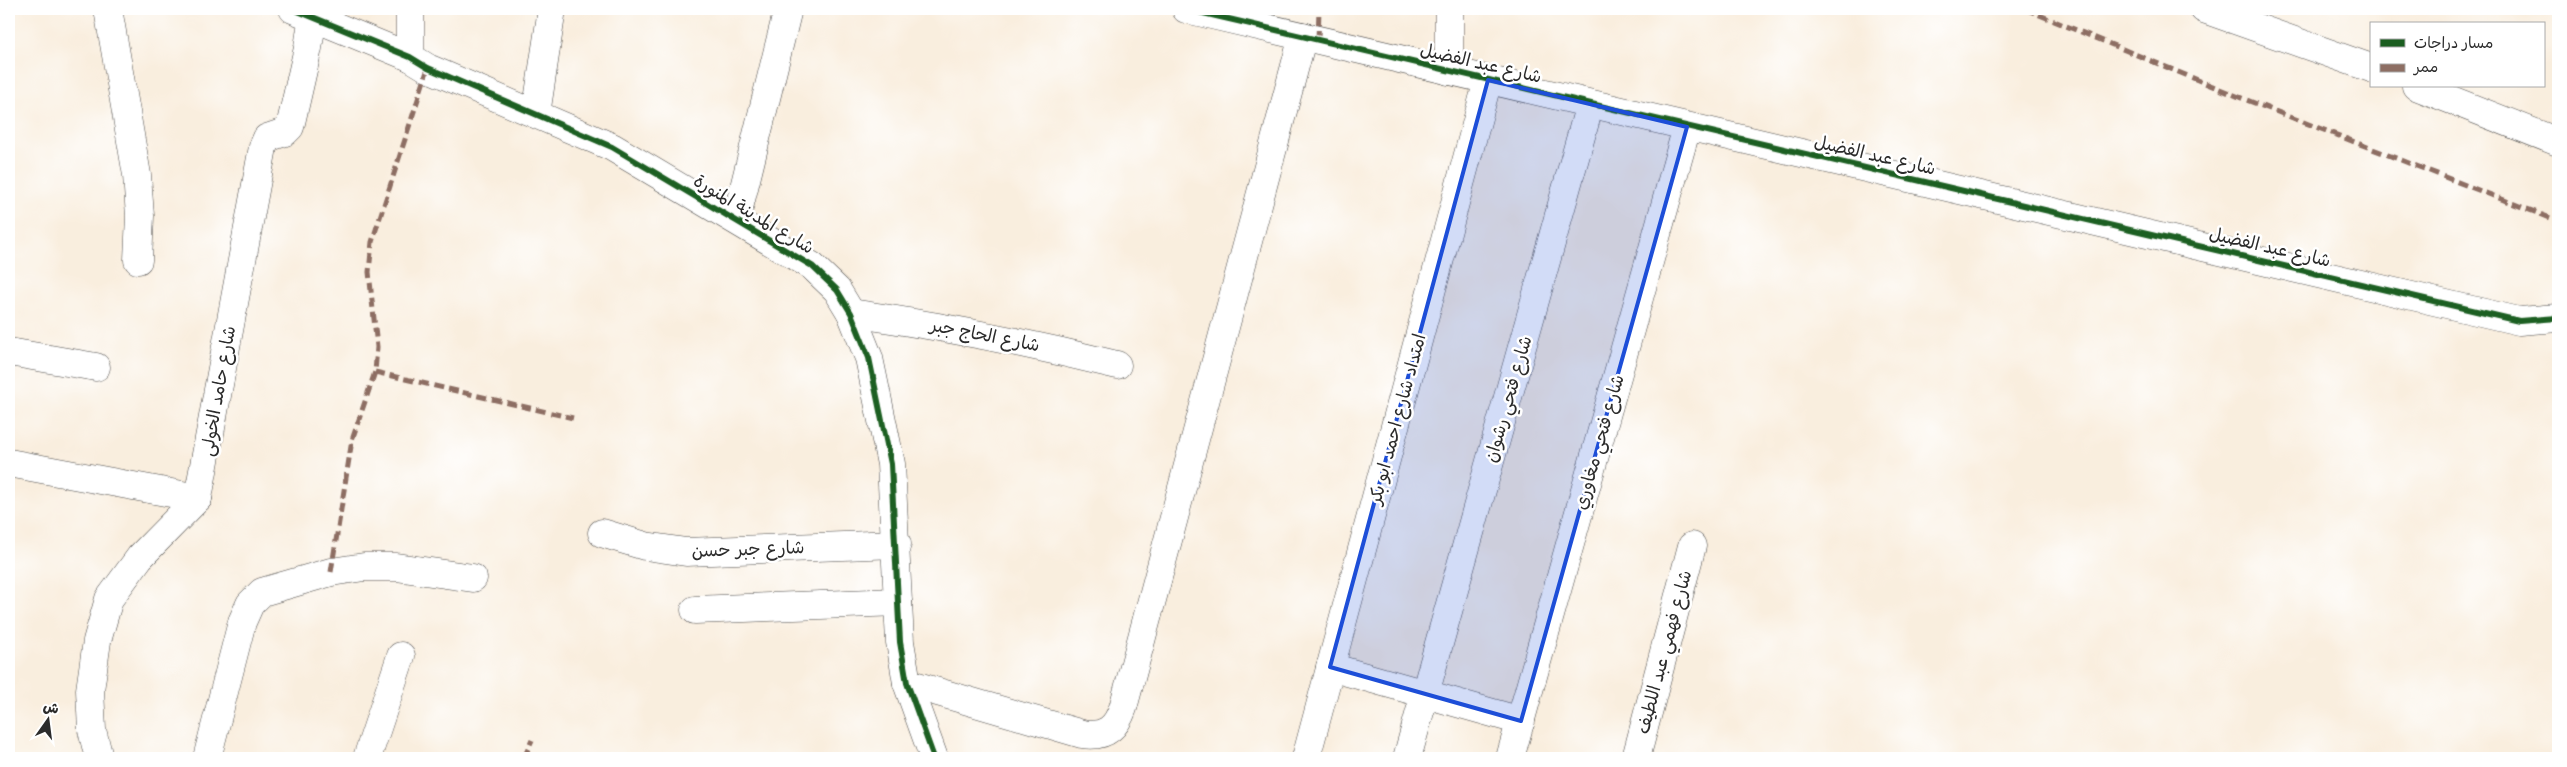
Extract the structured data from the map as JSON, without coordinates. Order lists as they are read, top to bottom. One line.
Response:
{"streets":{"street":["شارع عبد الفضيل","شارع المدينة المنورة","شارع الحاج جبر","شارع حامد الخولى","شارع فتحي رشوان","امتداد شارع احمد ابو بكر","شارع فتحي مغاوري","شارع جبر حسن","شارع فهمي عبد اللطيف"]},"crossings":[["شارع عبد الفضيل","شارع فتحي رشوان"],["شارع عبد الفضيل","امتداد شارع احمد ابو بكر"],["شارع عبد الفضيل","شارع فتحي مغاوري"],["شارع المدينة المنورة","شارع الحاج جبر"],["شارع المدينة المنورة","شارع حامد الخولى"],["شارع المدينة المنورة","شارع جبر حسن"]],"legend":["مسار دراجات","ممر"],"north":"top"}
